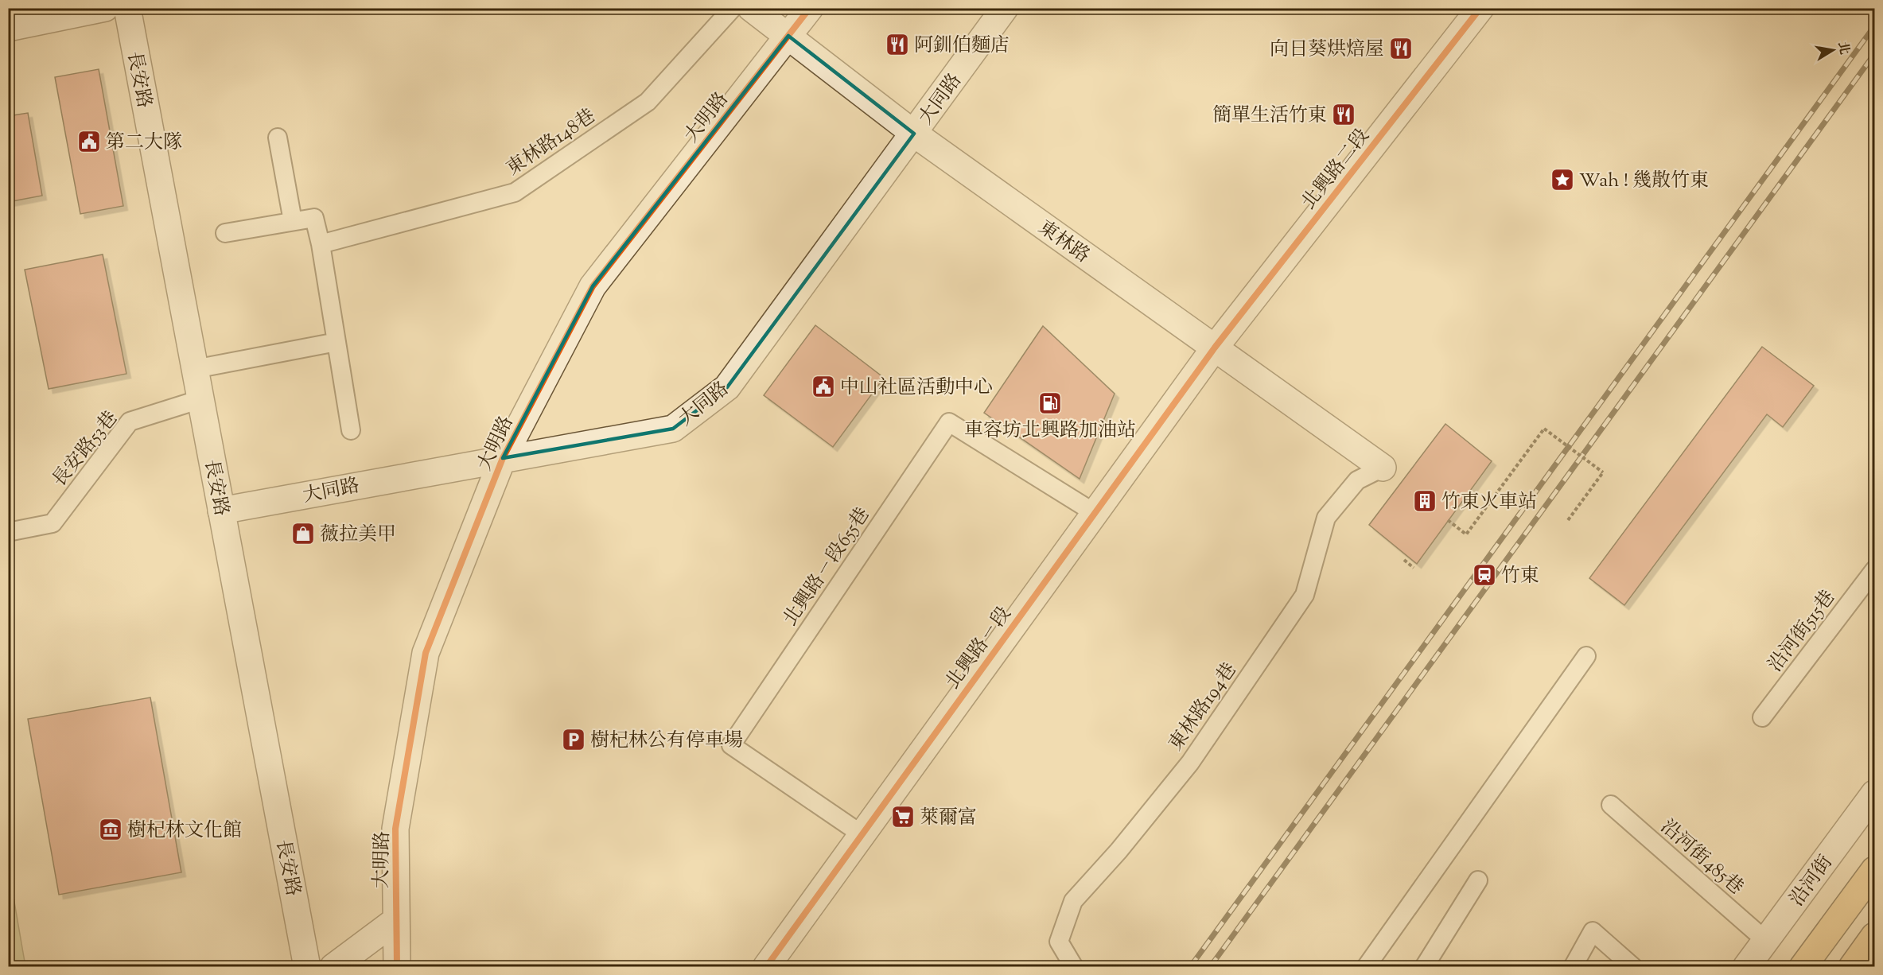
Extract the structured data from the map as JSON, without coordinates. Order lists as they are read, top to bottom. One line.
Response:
{"streets":{"street":["長安路","大同路","大明路","北興路二段","東林路","北興路ㄧ段","沿河街"],"lane":["東林路148巷","長安路53巷","北興路ㄧ段655巷","沿河街515巷","東林路194巷","沿河街485巷"]},"crossings":[["長安路","大同路"],["長安路","長安路53巷"],["大同路","大明路"],["大同路","東林路"],["大明路","東林路"],["北興路二段","東林路"],["北興路二段","北興路ㄧ段"],["東林路","北興路ㄧ段"],["東林路","東林路194巷"],["北興路ㄧ段655巷","北興路ㄧ段"],["沿河街485巷","沿河街"]],"places":{"restaurant":["阿釧伯麵店","向日葵烘焙屋","簡單生活竹東"],"public building":["第二大隊","中山社區活動中心"],"place":["Wah ! 幾散竹東"],"fuel station":["車容坊北興路加油站"],"building":["竹東火車站"],"shop":["薇拉美甲"],"station":["竹東"],"parking":["樹杞林公有停車場"],"supermarket":["萊爾富"],"museum":["樹杞林文化館"]},"north":"right"}
